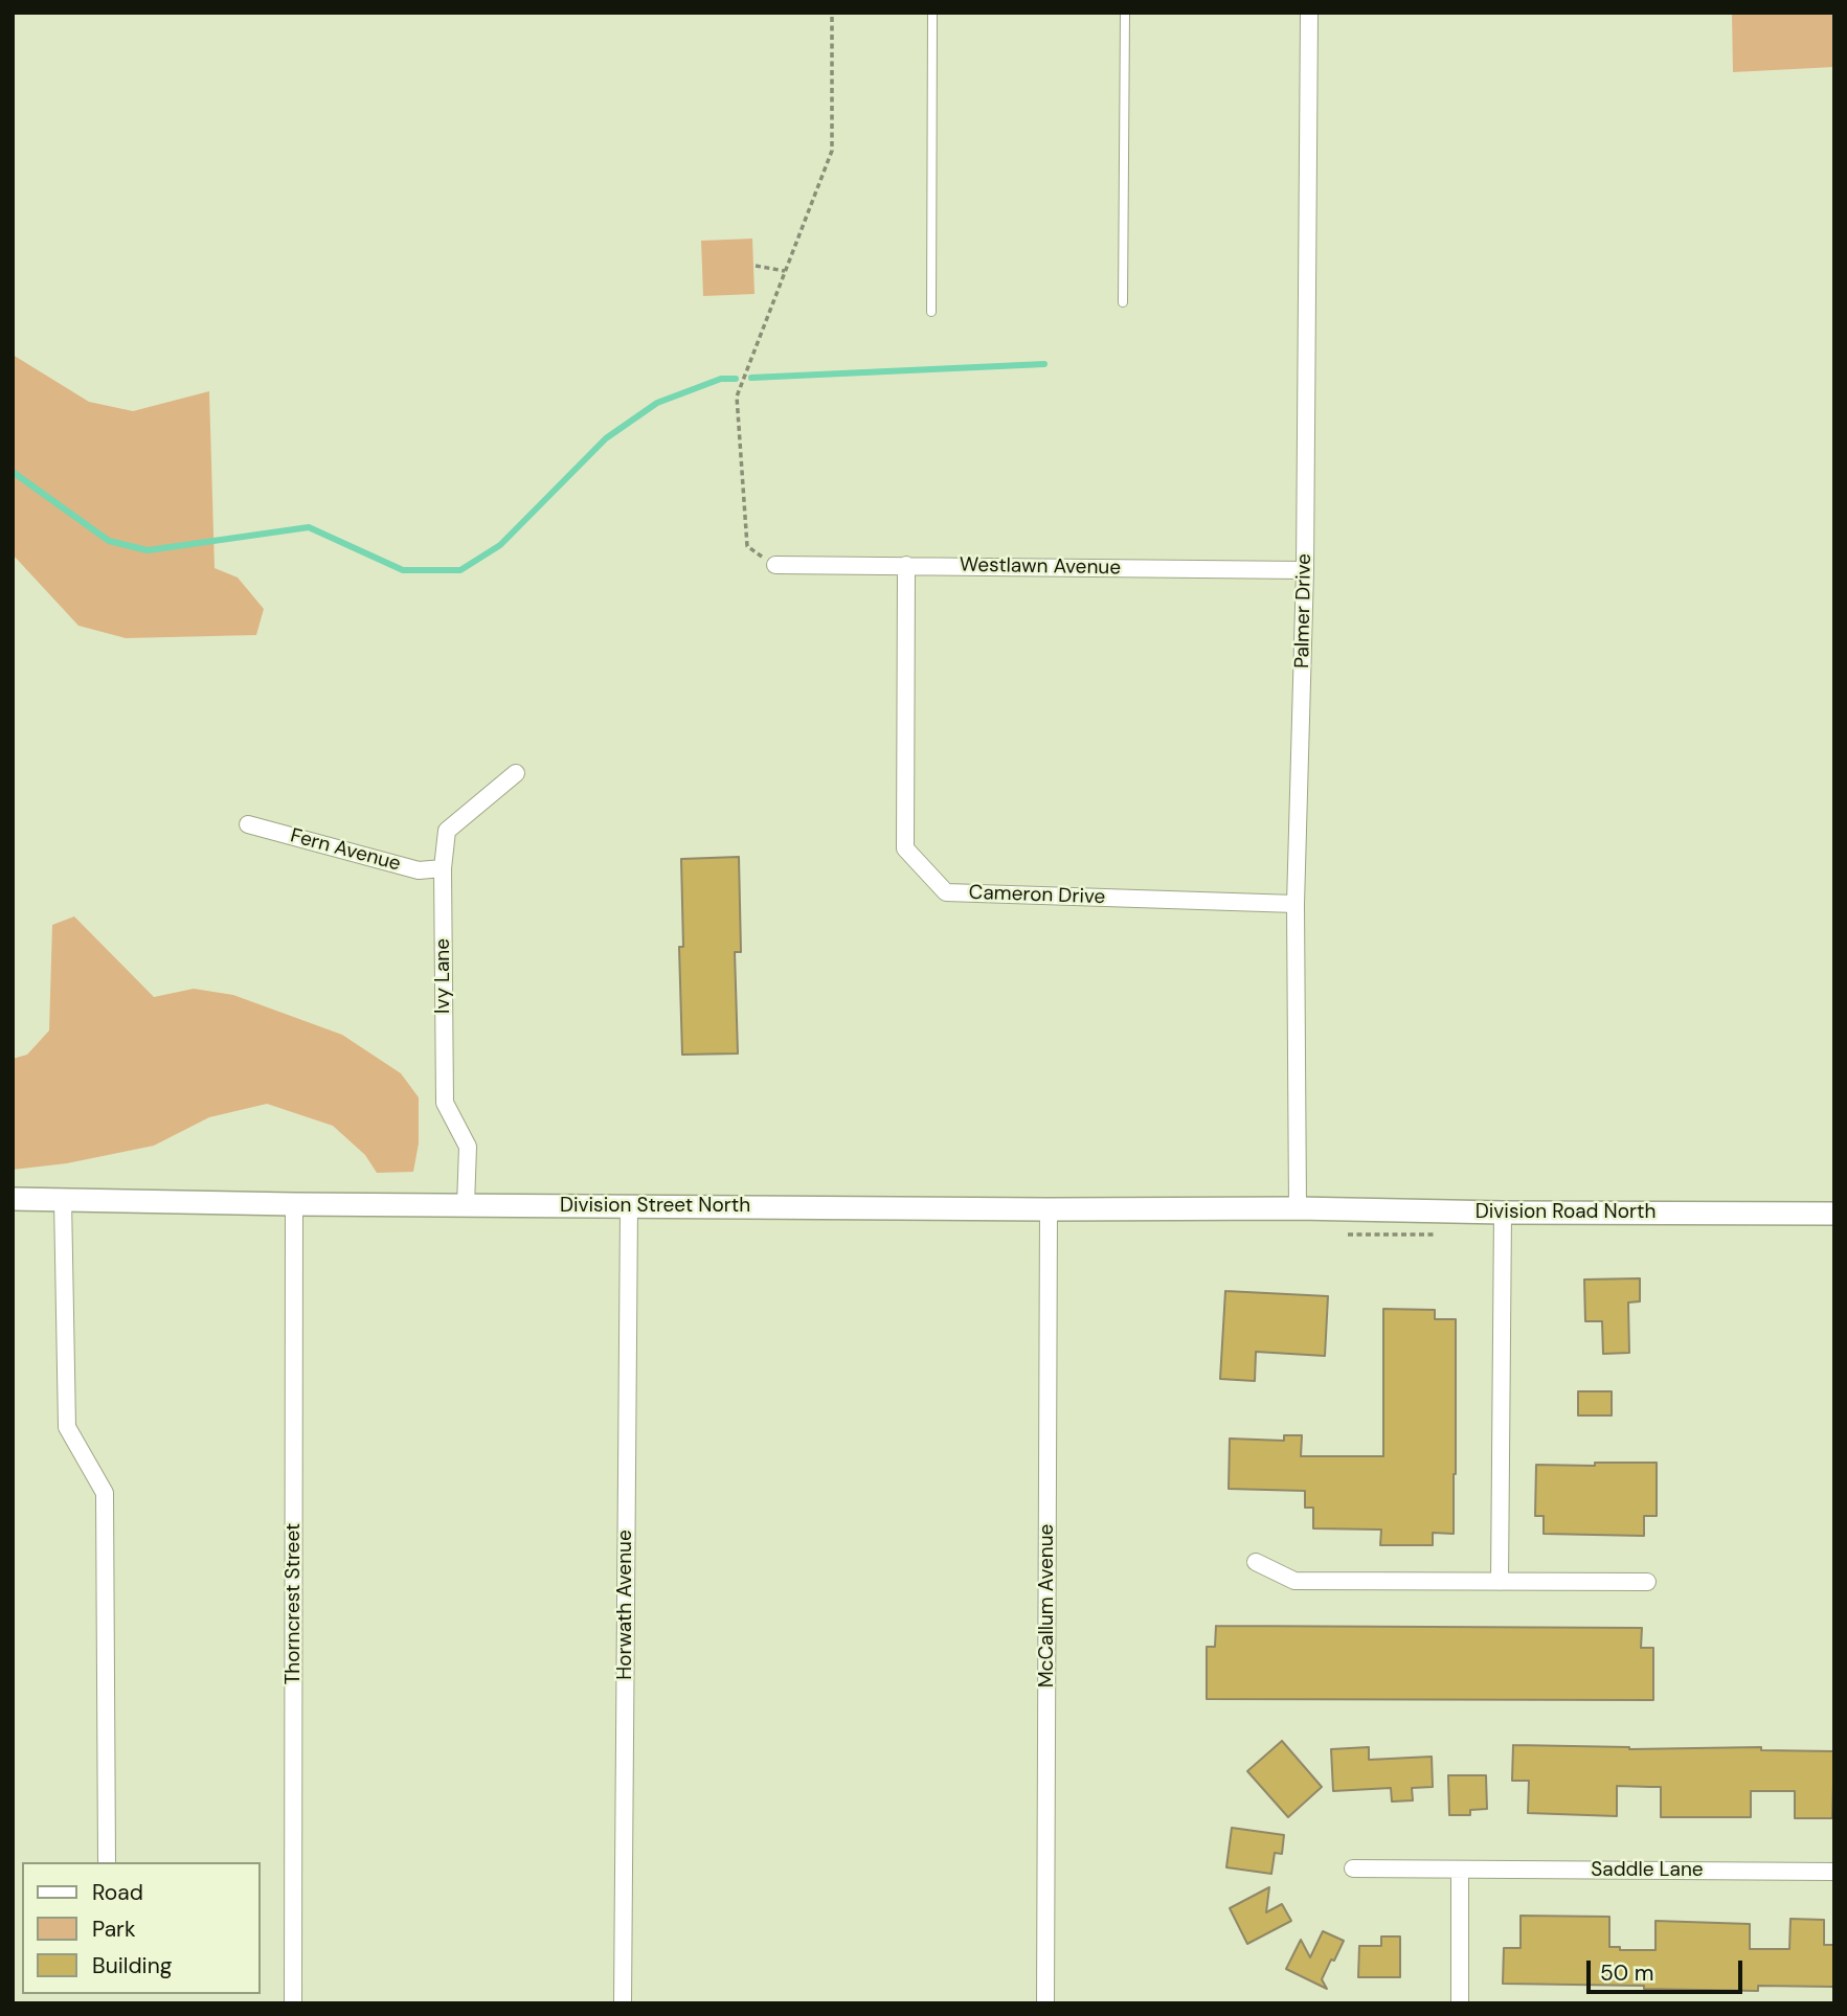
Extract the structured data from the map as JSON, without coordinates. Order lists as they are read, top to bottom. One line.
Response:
{"streets":{"main road":["Division Street North","Division Road North"],"street":["Westlawn Avenue","Palmer Drive","Fern Avenue","Cameron Drive","Ivy Lane","Thorncrest Street","Horwath Avenue","McCallum Avenue","Saddle Lane"]},"crossings":[["Westlawn Avenue","Palmer Drive"],["Westlawn Avenue","Cameron Drive"],["Palmer Drive","Cameron Drive"],["Palmer Drive","Division Street North"],["Palmer Drive","Division Road North"],["Fern Avenue","Ivy Lane"],["Ivy Lane","Division Street North"],["Division Street North","Division Road North"],["Division Street North","Thorncrest Street"],["Division Street North","Horwath Avenue"],["Division Street North","McCallum Avenue"]],"legend":["Road","Park","Building"],"scale_bar":"50 m"}
